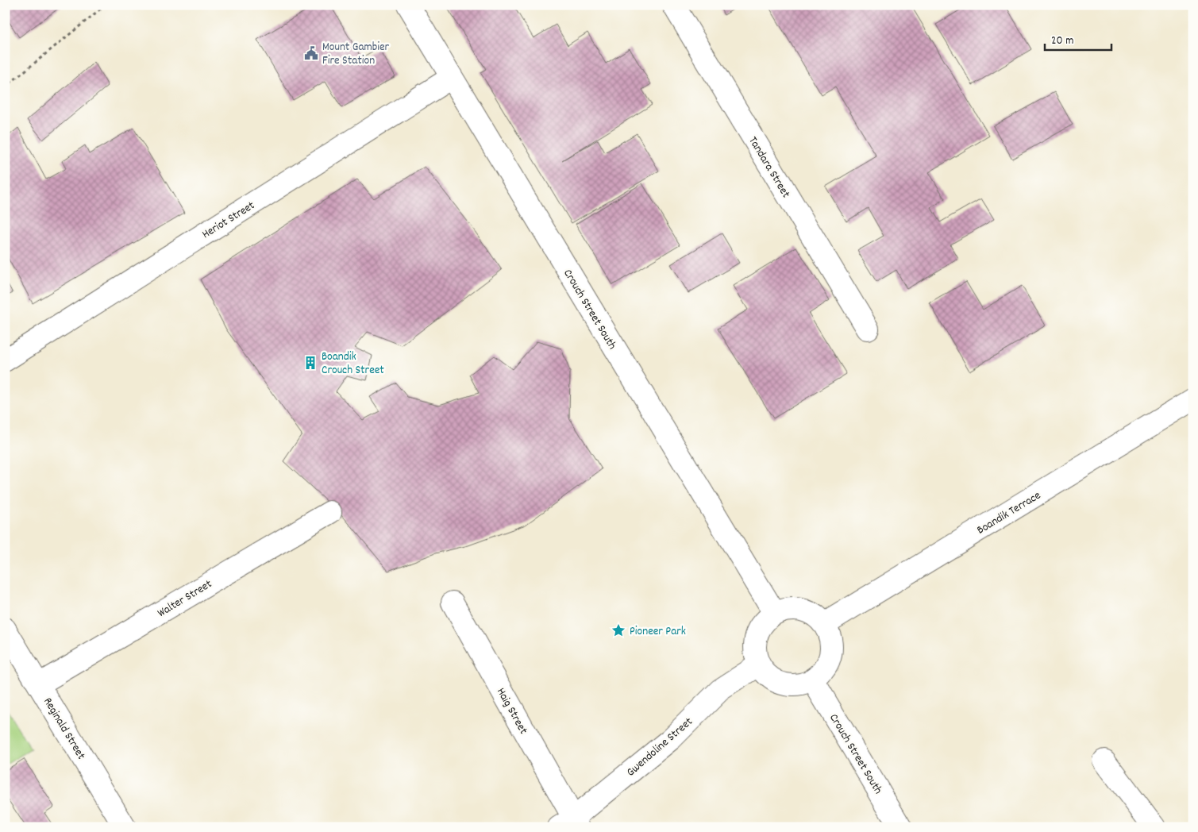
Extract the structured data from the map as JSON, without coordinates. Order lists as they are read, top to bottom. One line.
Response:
{"streets":{"street":["Tandara Street","Heriot Street","Crouch Street South","Boandik Terrace","Walter Street","Haig Street","Reginald Street","Gwendoline Street"]},"crossings":[["Heriot Street","Crouch Street South"],["Crouch Street South","Boandik Terrace"],["Crouch Street South","Gwendoline Street"],["Boandik Terrace","Gwendoline Street"],["Walter Street","Reginald Street"],["Haig Street","Gwendoline Street"]],"places":{"public building":["Mount Gambier Fire Station"],"building":["Boandik Crouch Street"],"place":["Pioneer Park"]},"scale_bar":"20 m"}
